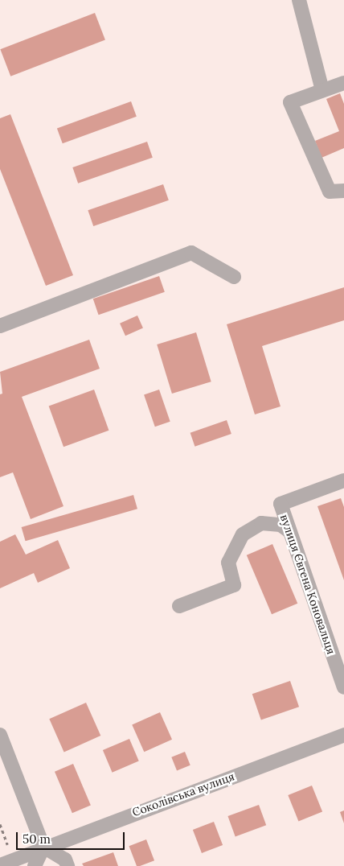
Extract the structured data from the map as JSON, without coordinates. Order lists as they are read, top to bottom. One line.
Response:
{"streets":{"street":["вулиця Євгена Коновальця","Соколівська вулиця"]},"scale_bar":"50 m"}
